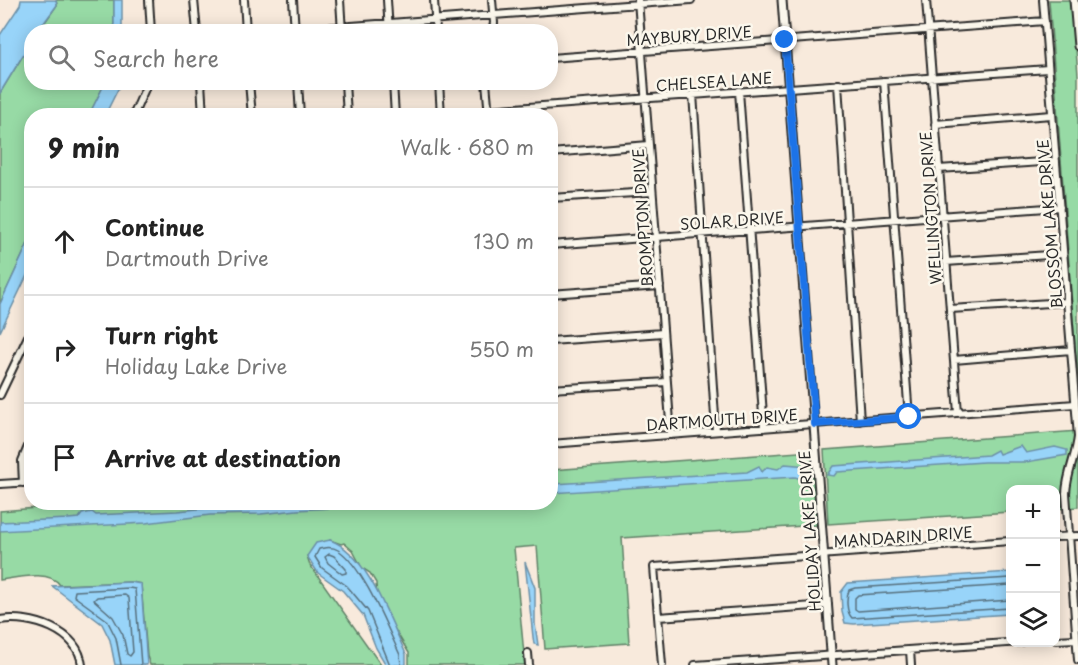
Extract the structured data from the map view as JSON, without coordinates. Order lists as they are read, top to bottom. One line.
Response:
{"streets":{"street":["MAYBURY DRIVE","CHELSEA LANE","WELLINGTON DRIVE","BROMPTON DRIVE","SOLAR DRIVE","BLOSSOM LAKE DRIVE","DARTMOUTH DRIVE","HOLIDAY LAKE DRIVE","MANDARIN DRIVE"]},"crossings":[["MAYBURY DRIVE","WELLINGTON DRIVE"],["MAYBURY DRIVE","BROMPTON DRIVE"],["MAYBURY DRIVE","BLOSSOM LAKE DRIVE"],["MAYBURY DRIVE","HOLIDAY LAKE DRIVE"],["CHELSEA LANE","WELLINGTON DRIVE"],["CHELSEA LANE","BROMPTON DRIVE"],["CHELSEA LANE","BLOSSOM LAKE DRIVE"],["CHELSEA LANE","HOLIDAY LAKE DRIVE"],["WELLINGTON DRIVE","SOLAR DRIVE"],["WELLINGTON DRIVE","DARTMOUTH DRIVE"],["BROMPTON DRIVE","SOLAR DRIVE"],["BROMPTON DRIVE","DARTMOUTH DRIVE"],["SOLAR DRIVE","BLOSSOM LAKE DRIVE"],["SOLAR DRIVE","HOLIDAY LAKE DRIVE"],["BLOSSOM LAKE DRIVE","DARTMOUTH DRIVE"],["DARTMOUTH DRIVE","HOLIDAY LAKE DRIVE"],["HOLIDAY LAKE DRIVE","MANDARIN DRIVE"]],"page":{"search":"Search here","heading":["9 min","Walk · 680 m"],"list":[["Continue","Dartmouth Drive","130 m"],["Turn right","Holiday Lake Drive","550 m"],"Arrive at destination"],"map_buttons":["+","−"]}}
